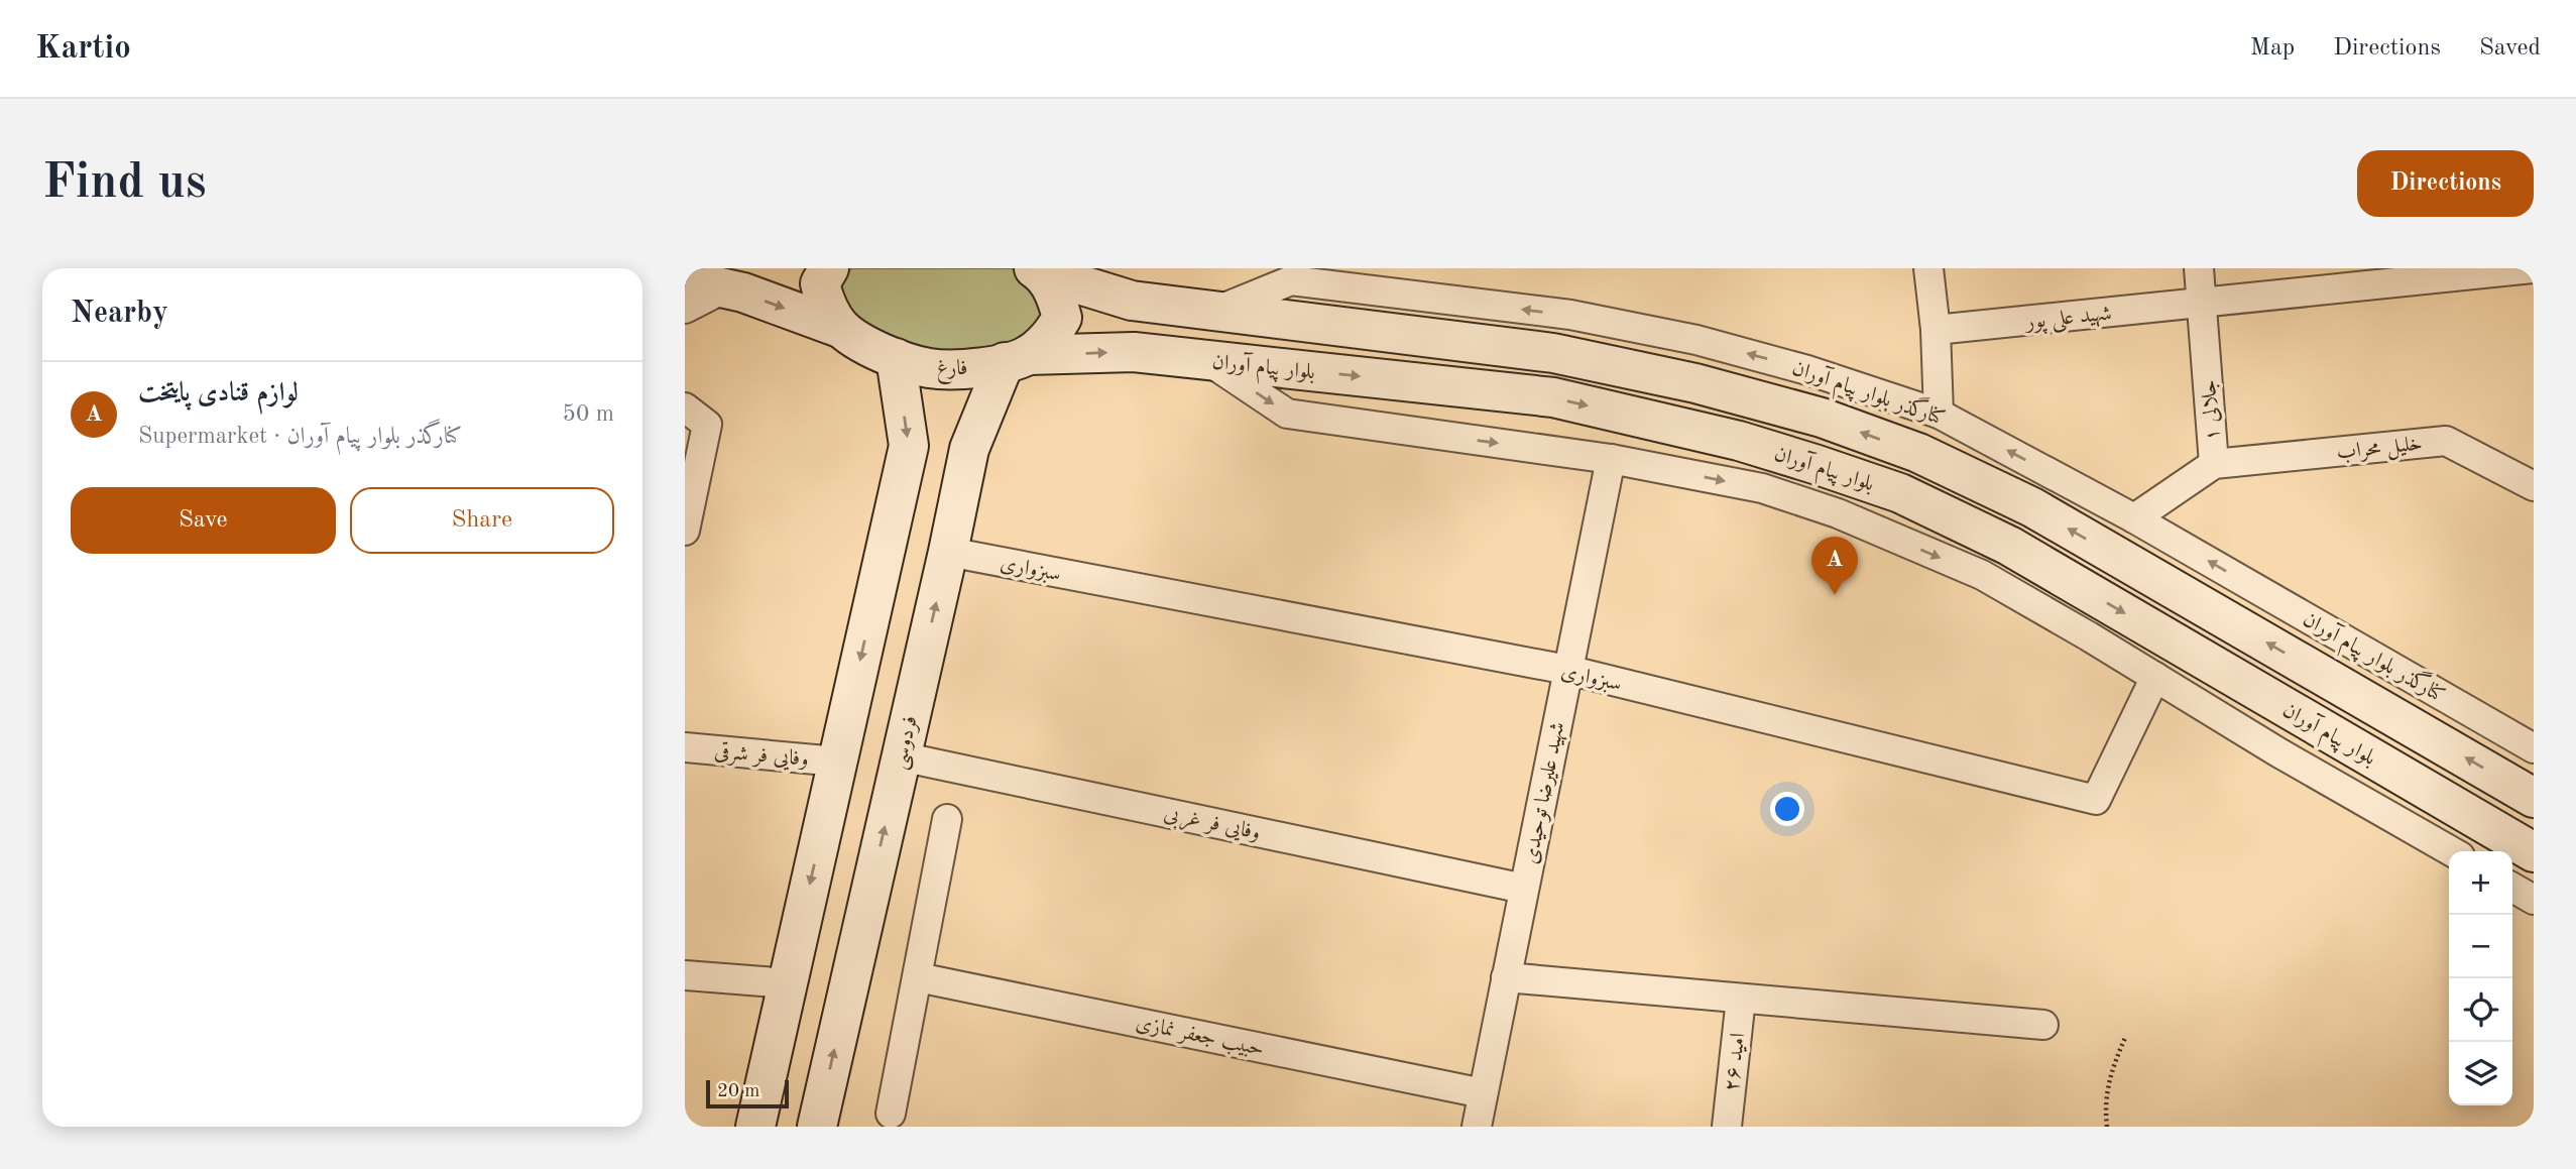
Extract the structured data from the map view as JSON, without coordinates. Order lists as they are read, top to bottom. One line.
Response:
{"streets":{"main road":["بلوار پیام آوران","فارغ","فردوسی"],"street":["شهید علی پور","کنارگذر بلوار پیام آوران","جلالی ۱","خلیل محراب","سبزواری","وفایی فر شرقی","شهید علیرضا توحیدی","وفایی فر غربی","حبیب جعفر نمازی","امید ۲۶"]},"crossings":[["شهید علی پور","جلالی ۱"],["بلوار پیام آوران","فارغ"],["بلوار پیام آوران","کنارگذر بلوار پیام آوران"],["بلوار پیام آوران","فردوسی"],["فارغ","فردوسی"],["کنارگذر بلوار پیام آوران","جلالی ۱"],["جلالی ۱","خلیل محراب"],["سبزواری","فردوسی"],["سبزواری","شهید علیرضا توحیدی"],["فردوسی","وفایی فر غربی"],["شهید علیرضا توحیدی","وفایی فر غربی"],["شهید علیرضا توحیدی","حبیب جعفر نمازی"]],"scale_bar":"20 m","page":{"header":"Kartio","nav":["Map","Directions","Saved"],"buttons":["Directions",["Save","Share"]],"title":"Find us","heading":"Nearby","list":[{"mark":"A","name":"لوازم قنادی پایتخت","note":"Supermarket · کنارگذر بلوار پیام آوران","value":"50 m"}],"pins":"A","map_buttons":["+","−"],"scale":"20 m"}}
